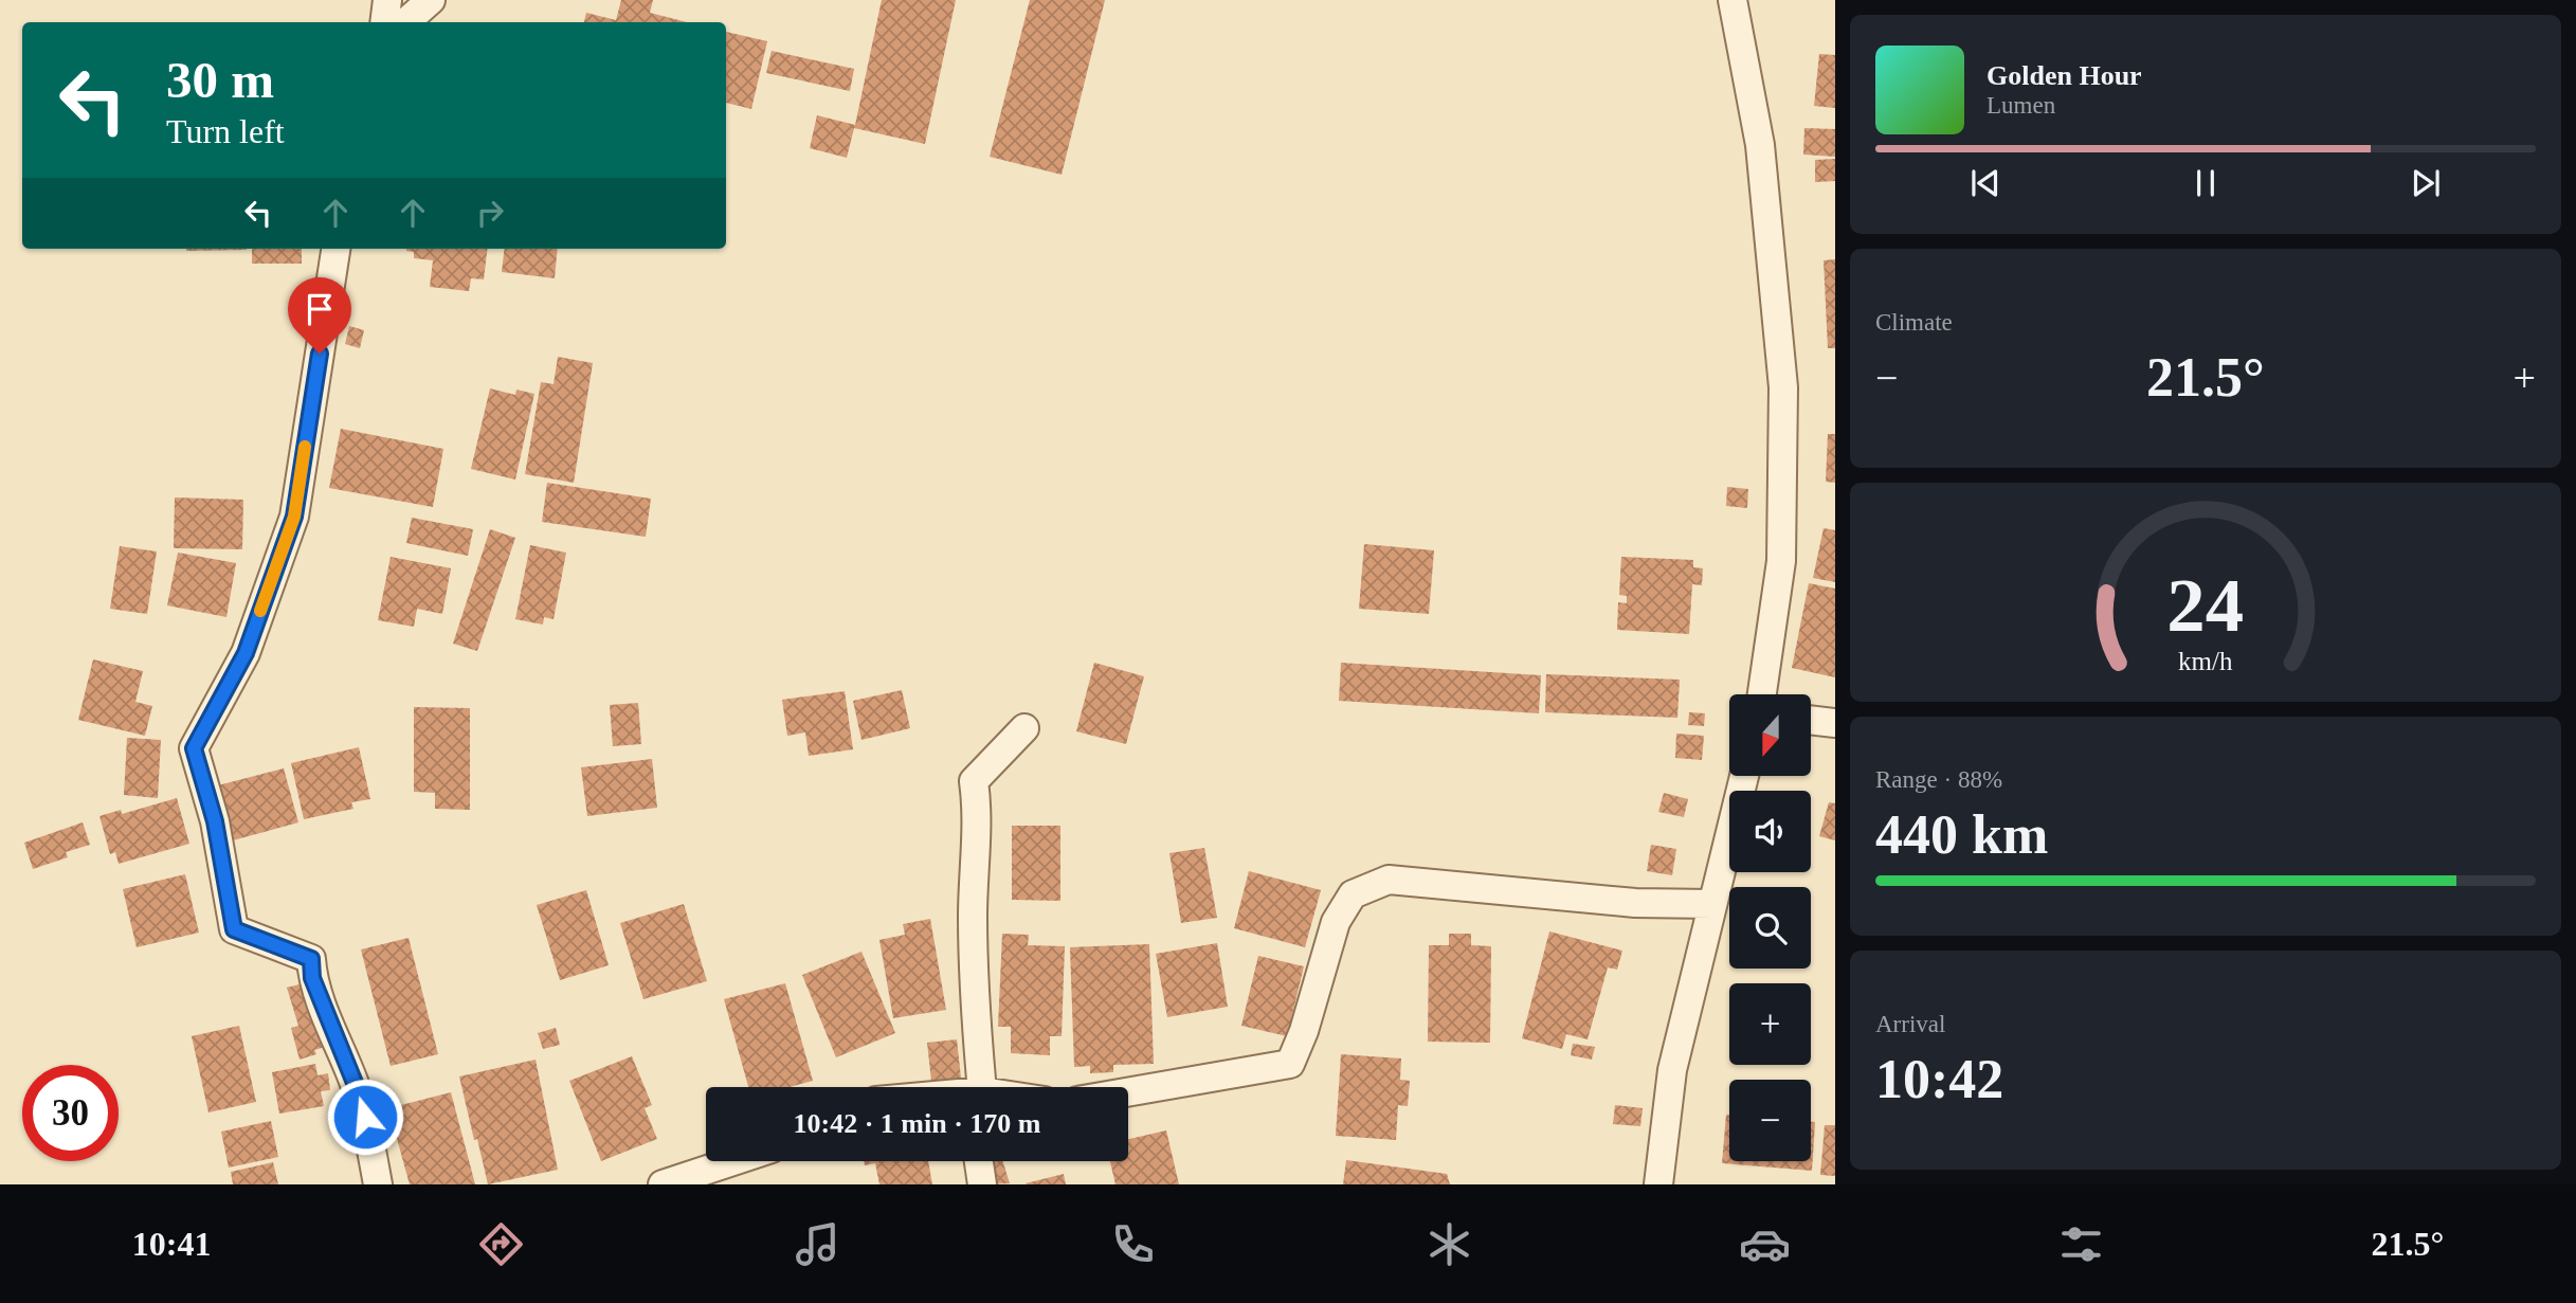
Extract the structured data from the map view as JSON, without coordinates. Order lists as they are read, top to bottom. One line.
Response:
{"north":"bottom","page":{"turn":["30 m","Turn left"],"song":["Golden Hour","Lumen"],"tile":["Climate",["Range · 88%","440 km"],["Arrival","10:42"]],"heat":["−","21.5°","+"],"map_buttons":["+","−"],"limit":"30","trip":"10:42 · 1 min · 170 m","tabs":["10:41","21.5°"],"gauge":["24","km/h"]}}
